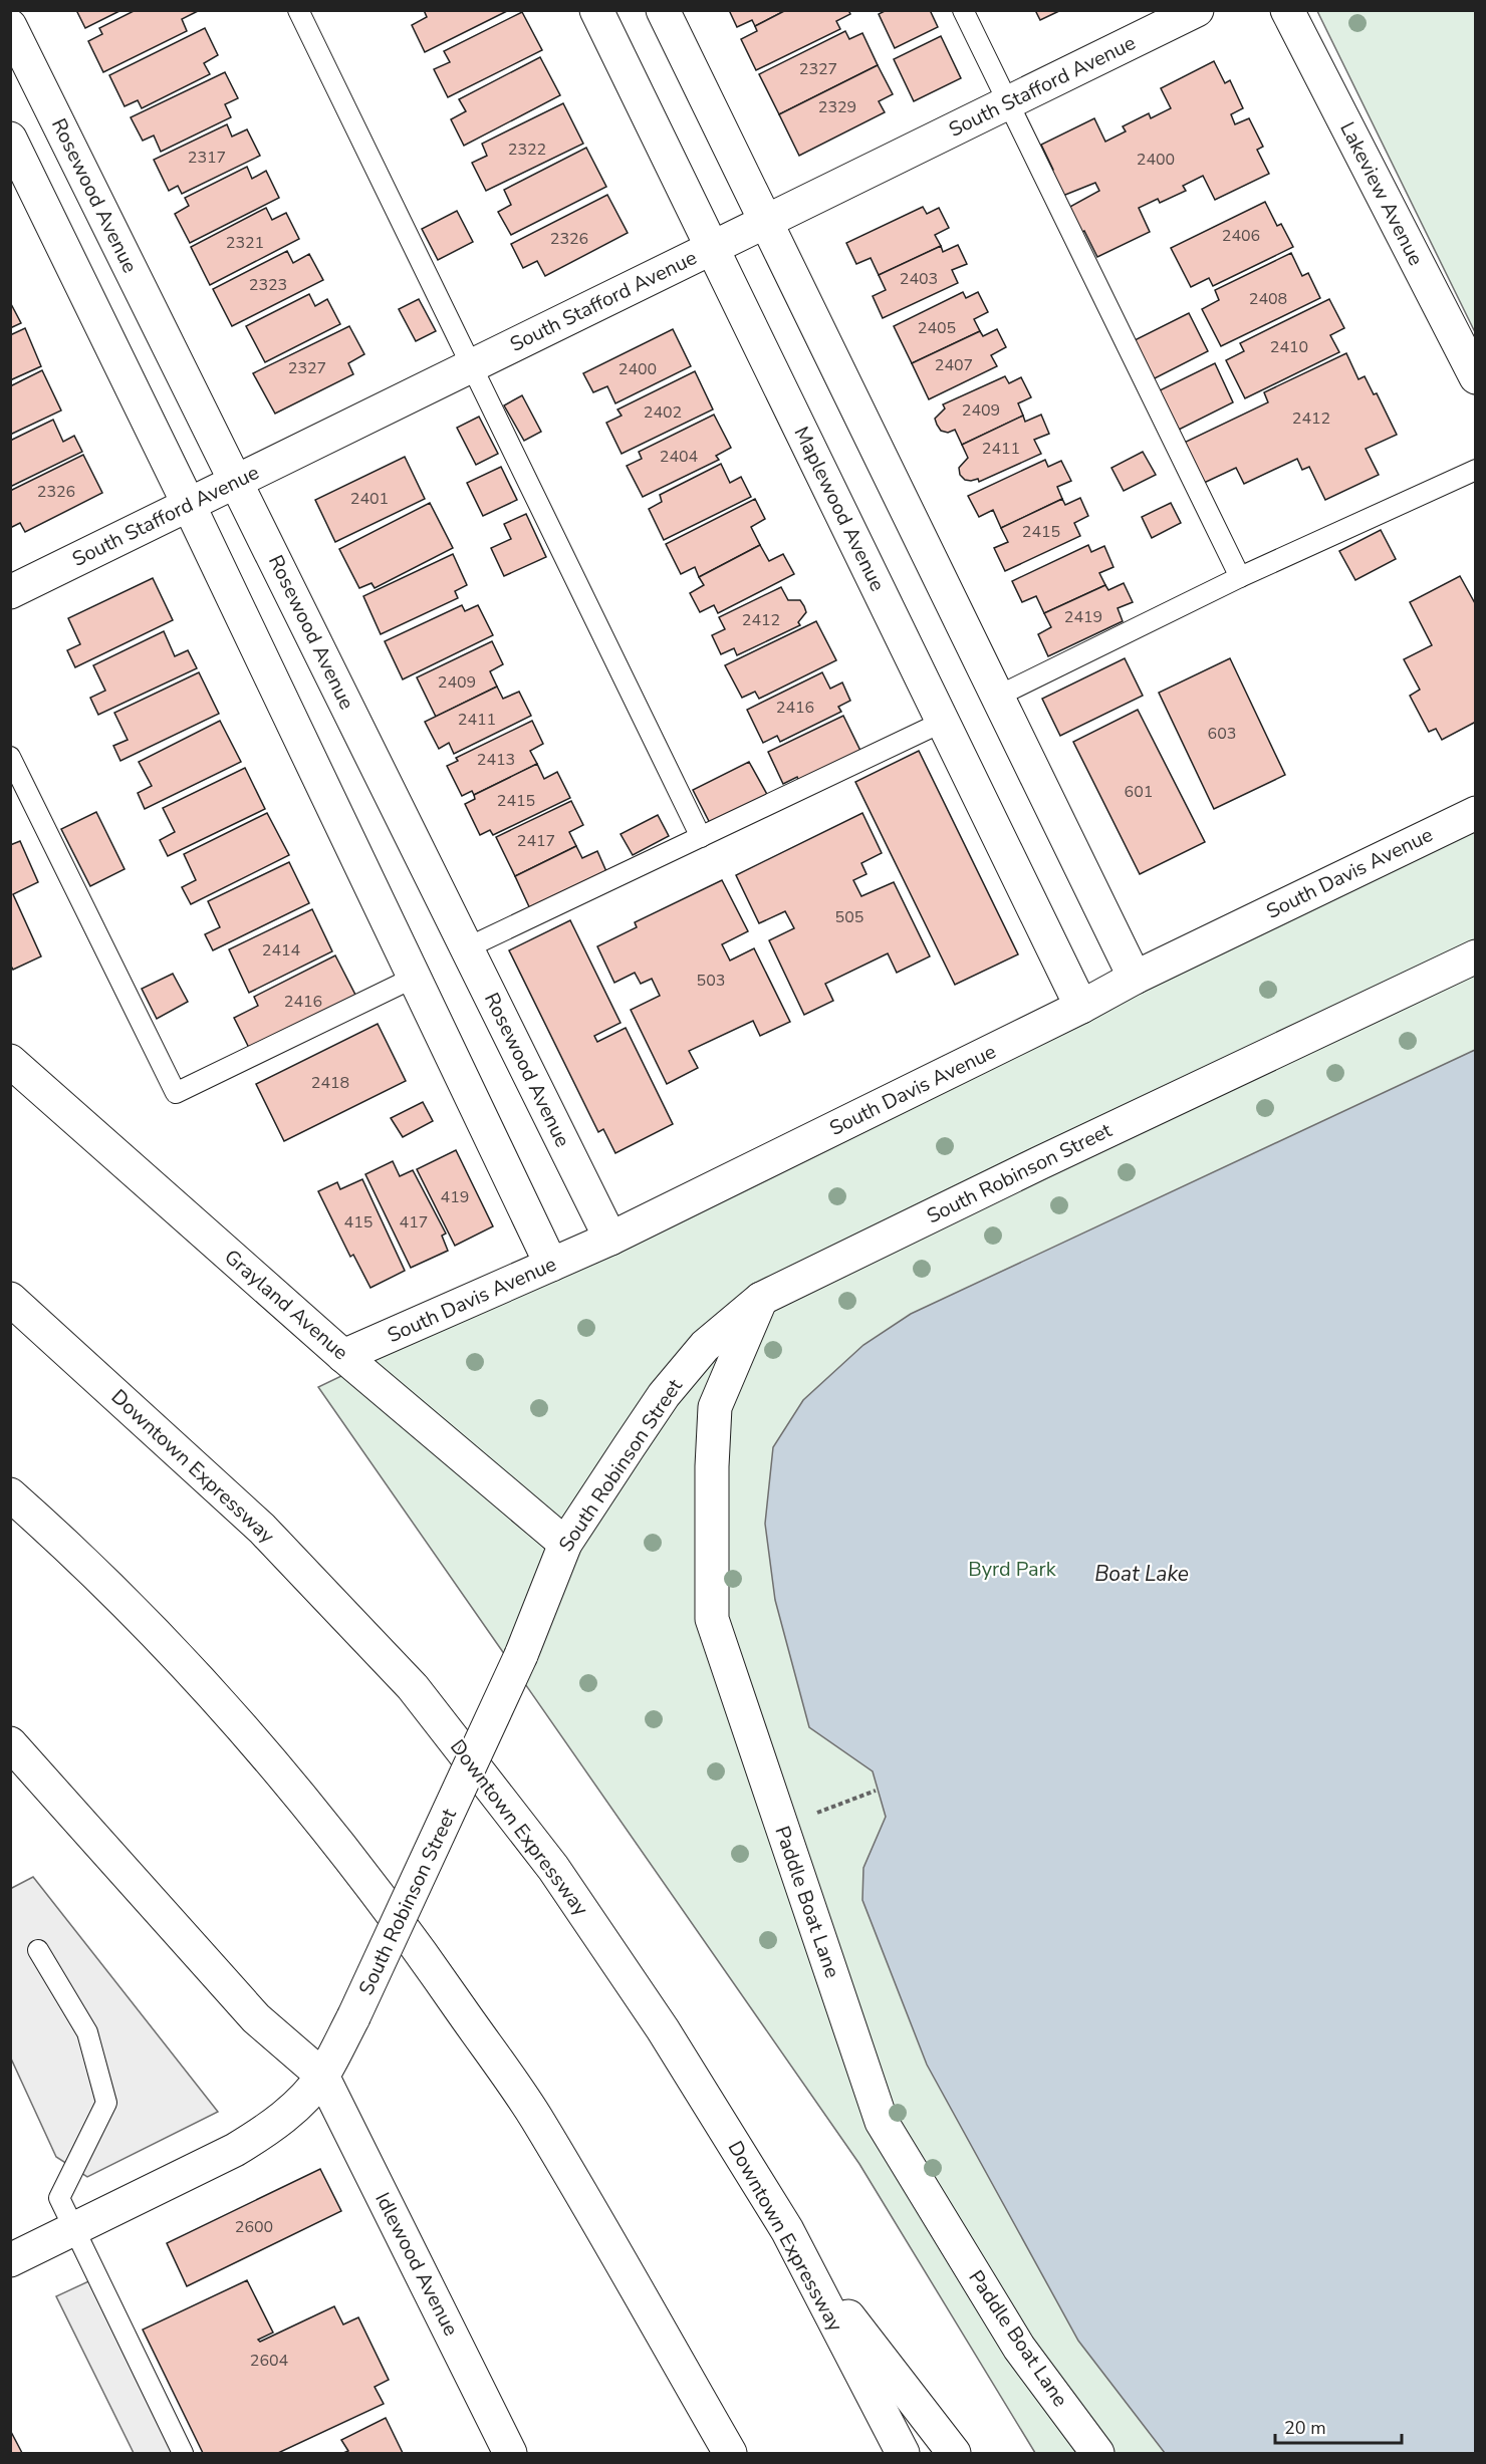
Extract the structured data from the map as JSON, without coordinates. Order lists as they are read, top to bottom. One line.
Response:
{"streets":{"main road":["South Stafford Avenue","Lakeview Avenue","Rosewood Avenue","Maplewood Avenue","South Davis Avenue","South Robinson Street","Grayland Avenue","Downtown Expressway","Paddle Boat Lane","Idlewood Avenue"]},"crossings":[["South Stafford Avenue","Rosewood Avenue"],["South Stafford Avenue","Maplewood Avenue"],["Rosewood Avenue","South Davis Avenue"],["Maplewood Avenue","South Davis Avenue"],["South Davis Avenue","Grayland Avenue"],["South Robinson Street","Grayland Avenue"],["South Robinson Street","Paddle Boat Lane"],["South Robinson Street","Idlewood Avenue"]],"water":["Boat Lake"],"parks":["Byrd Park"],"house_numbers":["2327","2329","2322","2317","2400","2406","2326","2321","2403","2323","2408","2405","2410","2407","2327","2400","2409","2402","2412","2411","2404","2326","2401","2415","2419","2412","2409","2416","2411","603","2413","601","2415","2417","505","2414","503","2416","2418","419","415","417","2600","2604"],"scale_bar":"20 m"}
